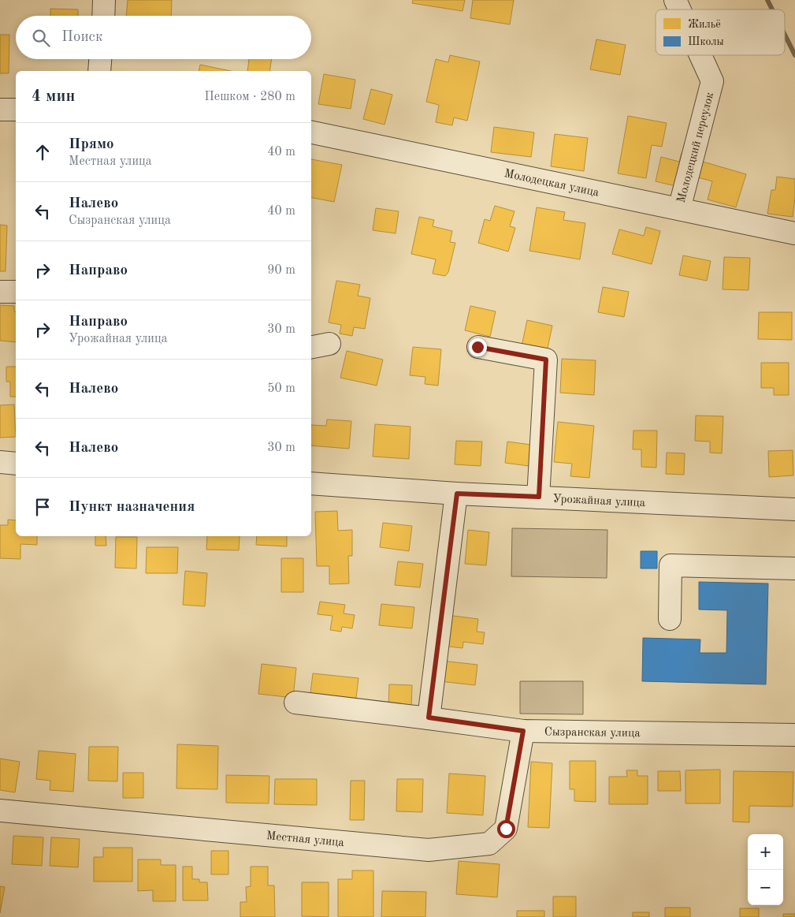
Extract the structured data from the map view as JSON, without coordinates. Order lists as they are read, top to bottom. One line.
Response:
{"streets":{"street":["Молодецкий переулок","Молодецкая улица","Урожайная улица","Сызранская улица","Местная улица"]},"crossings":[["Молодецкий переулок","Молодецкая улица"],["Сызранская улица","Местная улица"]],"legend":["Жильё","Школы"],"page":{"search":"Поиск","heading":["4 мин","Пешком · 280 m"],"list":[["Прямо","Местная улица","40 m"],["Налево","Сызранская улица","40 m"],["Направо","90 m"],["Направо","Урожайная улица","30 m"],["Налево","50 m"],["Налево","30 m"],"Пункт назначения"],"map_buttons":["+","−"]}}
